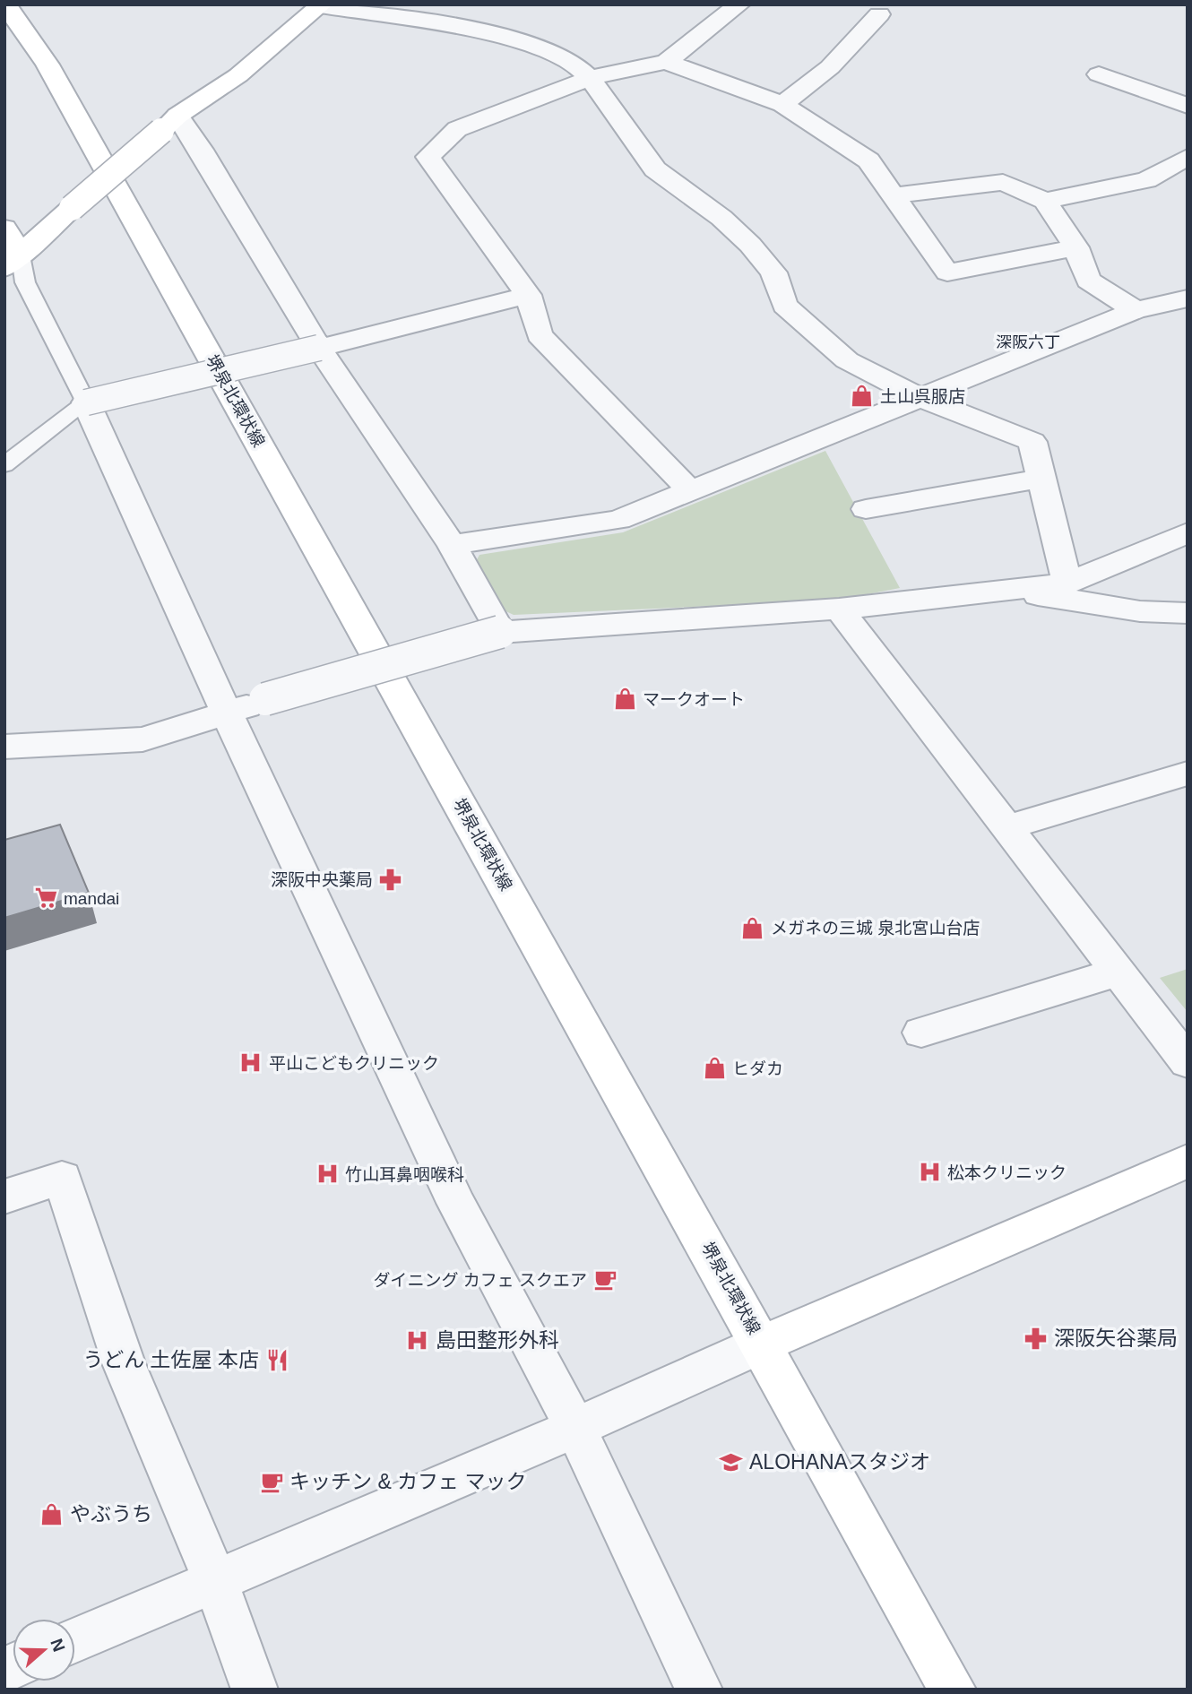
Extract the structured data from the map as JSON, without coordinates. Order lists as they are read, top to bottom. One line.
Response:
{"streets":{"main road":["堺泉北環状線"]},"districts":["深阪六丁"],"places":{"shop":["土山呉服店","マークオート","メガネの三城 泉北宮山台店","ヒダカ","やぶうち"],"pharmacy":["深阪中央薬局","深阪矢谷薬局"],"supermarket":["mandai"],"hospital":["平山こどもクリニック","松本クリニック","竹山耳鼻咽喉科","島田整形外科"],"cafe":["ダイニング カフェ スクエア","キッチン & カフェ マック"],"restaurant":["うどん 土佐屋 本店"],"school or university":["ALOHANAスタジオ"]},"north":"right"}
